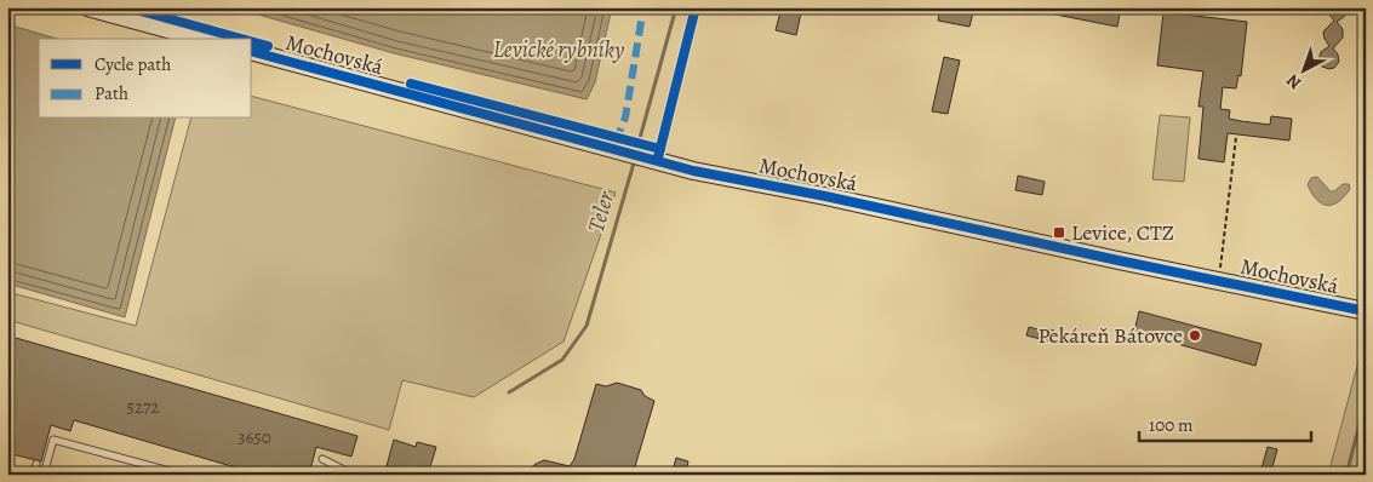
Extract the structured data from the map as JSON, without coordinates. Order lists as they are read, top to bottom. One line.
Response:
{"streets":{"street":["Mochovská"]},"water":["Levické rybníky","Teler"],"places":{"transit":["Levice, CTZ"],"other":["Pekáreň Bátovce"]},"house_numbers":["5272","3650"],"legend":["Cycle path","Path"],"scale_bar":"100 m","north":"bottom left"}
